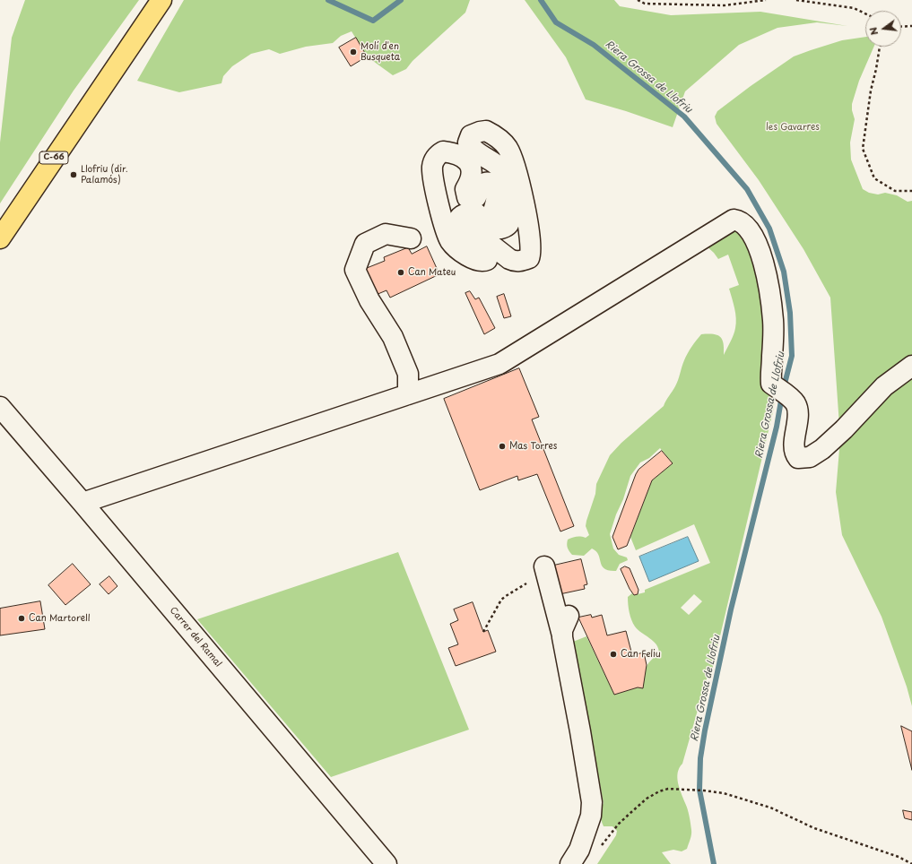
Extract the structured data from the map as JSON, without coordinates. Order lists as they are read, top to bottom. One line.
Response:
{"streets":{"main road":["C-66"],"street":["Carrer del Ramal"]},"water":["Riera Grossa de Llofriu"],"parks":["les Gavarres"],"places":["Molí d'en Busqueta","Llofriu (dir. Palamós)","Can Mateu","Mas Torres","Can Martorell","Can Feliu"],"north":"left"}
